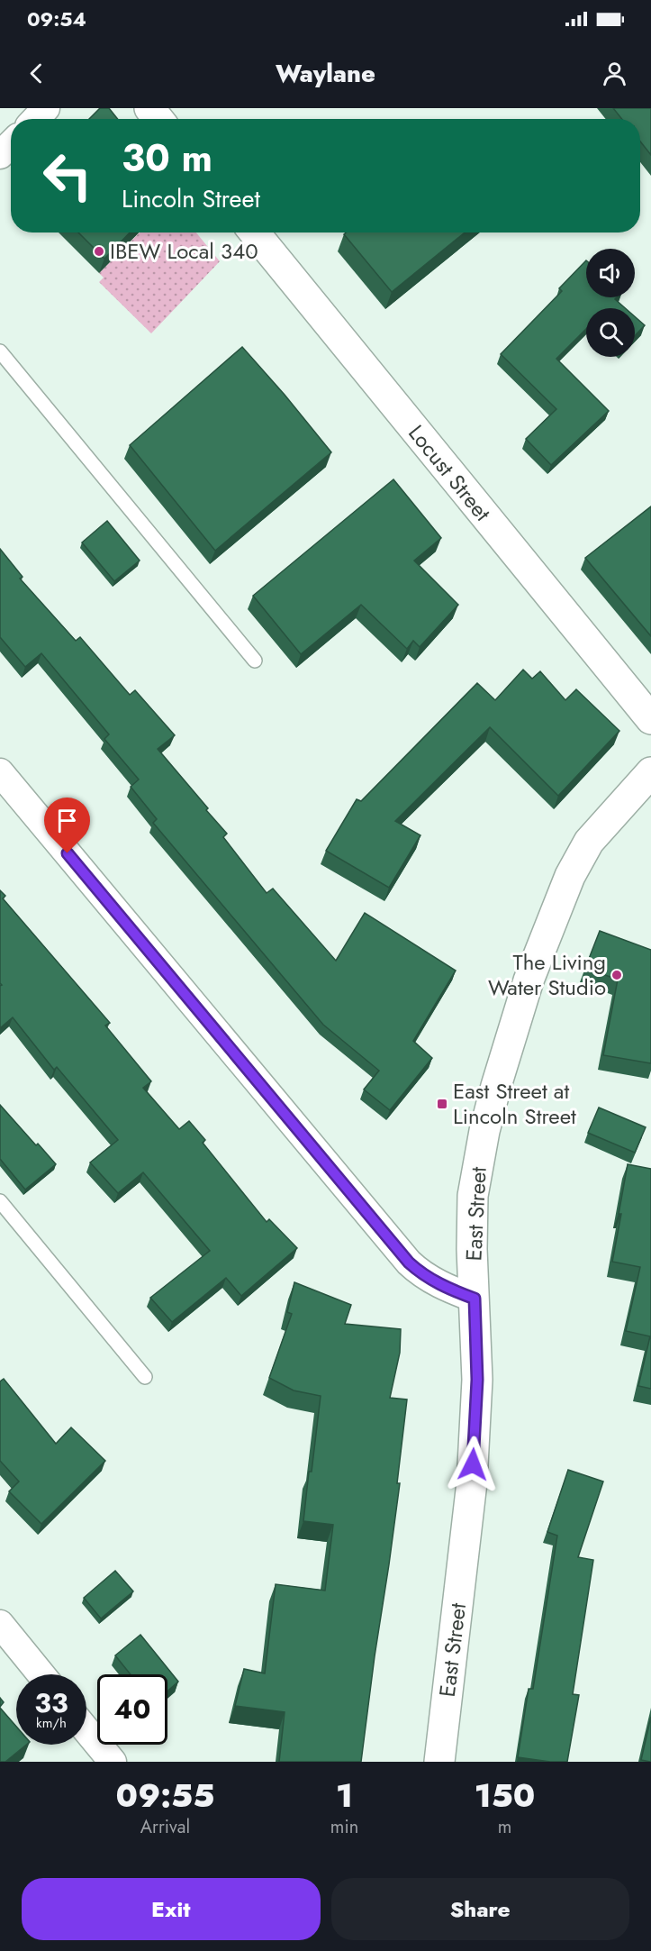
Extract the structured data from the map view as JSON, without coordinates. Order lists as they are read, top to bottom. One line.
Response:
{"streets":{"street":["Locust Street","East Street"]},"places":{"other":["IBEW Local 340","The Living Water Studio"],"transit":["East Street at Lincoln Street"]},"page":{"status":"09:54","header":"Waylane","turn":["30 m","Lincoln Street"],"speed":"33 km/h","limit":"40","eta":["09:55","Arrival","1","min","150","m"],"buttons":["Exit","Share"]}}
